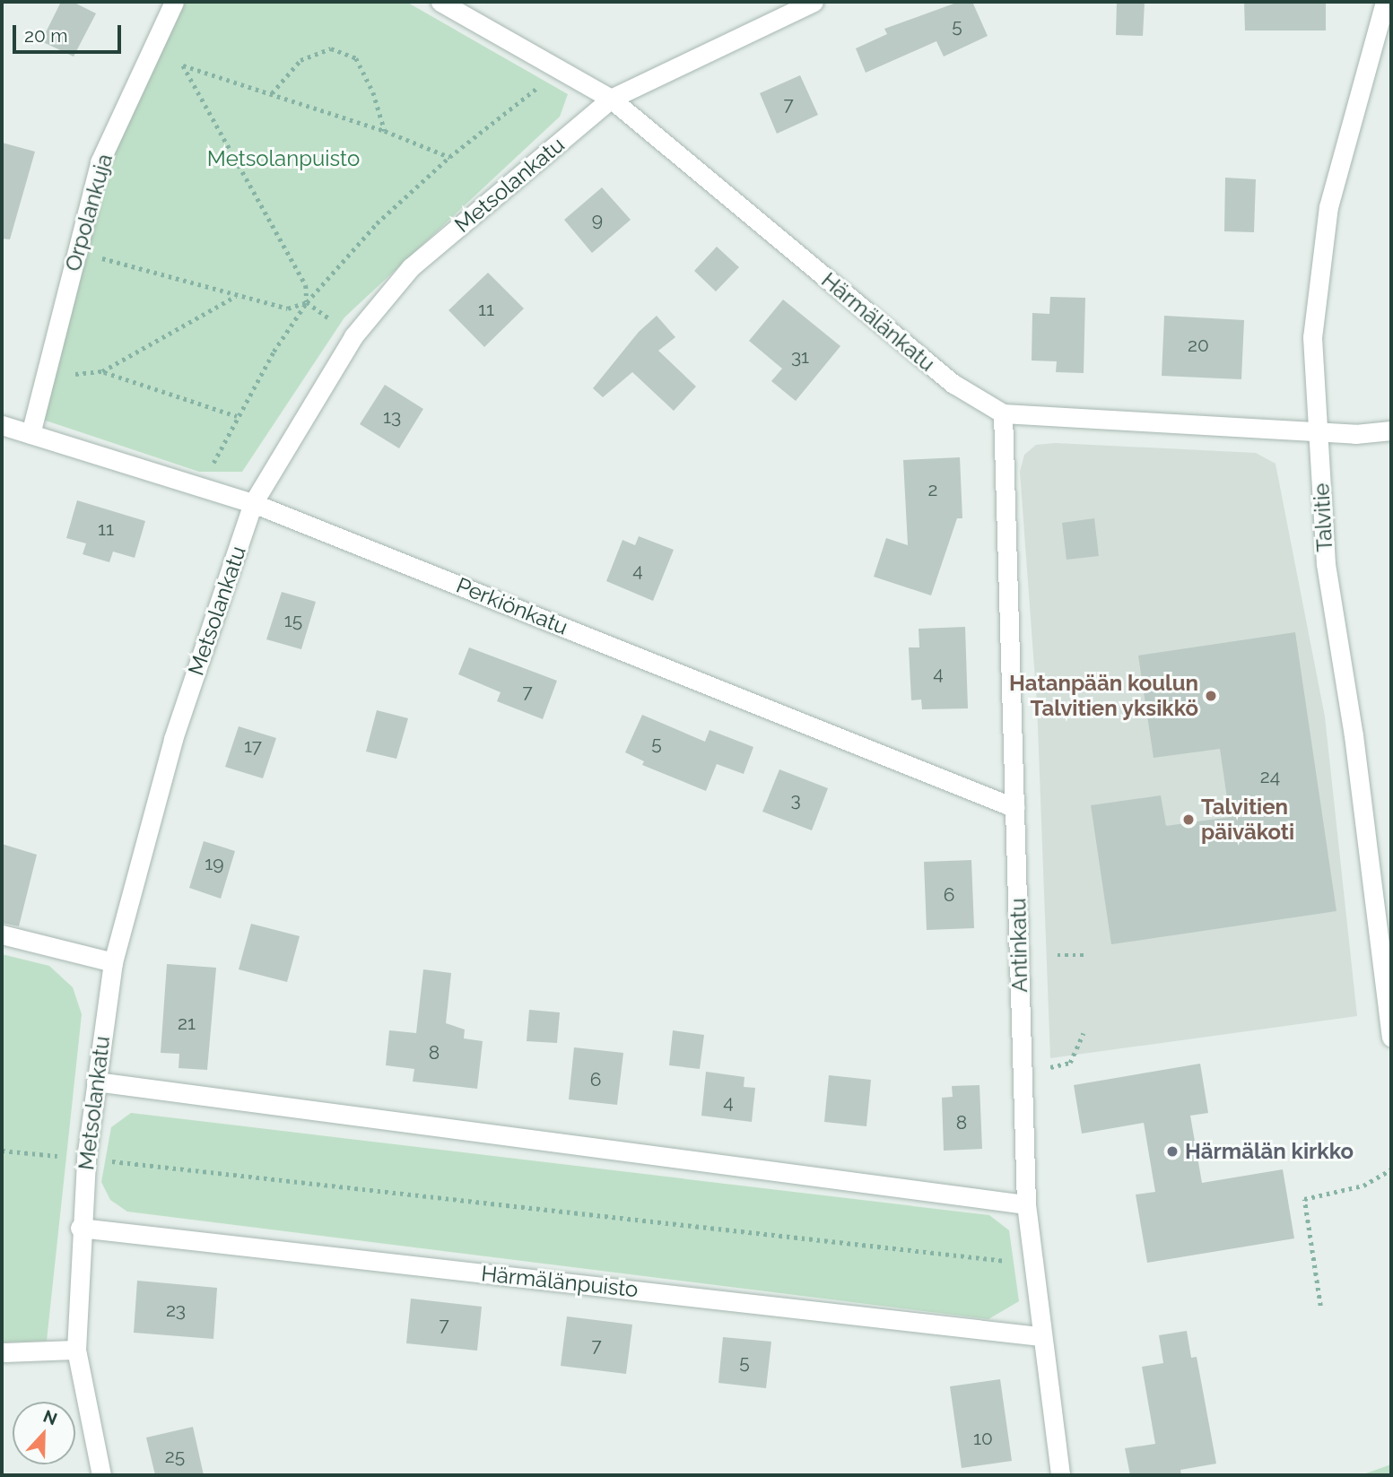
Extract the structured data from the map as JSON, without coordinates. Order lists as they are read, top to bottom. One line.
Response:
{"streets":{"street":["Metsolankatu","Orpolankuja","Härmälänkatu","Talvitie","Perkiönkatu","Antinkatu","Härmälänpuisto"]},"crossings":[["Metsolankatu","Härmälänkatu"],["Metsolankatu","Perkiönkatu"],["Metsolankatu","Härmälänpuisto"],["Orpolankuja","Perkiönkatu"],["Härmälänkatu","Talvitie"],["Härmälänkatu","Antinkatu"],["Perkiönkatu","Antinkatu"],["Antinkatu","Härmälänpuisto"]],"parks":["Metsolanpuisto"],"places":["Hatanpään koulun Talvitien yksikkö","Talvitien päiväkoti","Härmälän kirkko"],"house_numbers":["5","7","9","11","20","31","13","2","11","4","15","4","7","5","17","24","3","19","6","21","8","6","4","8","23","7","7","5","10","25"],"scale_bar":"20 m","north":"top"}
